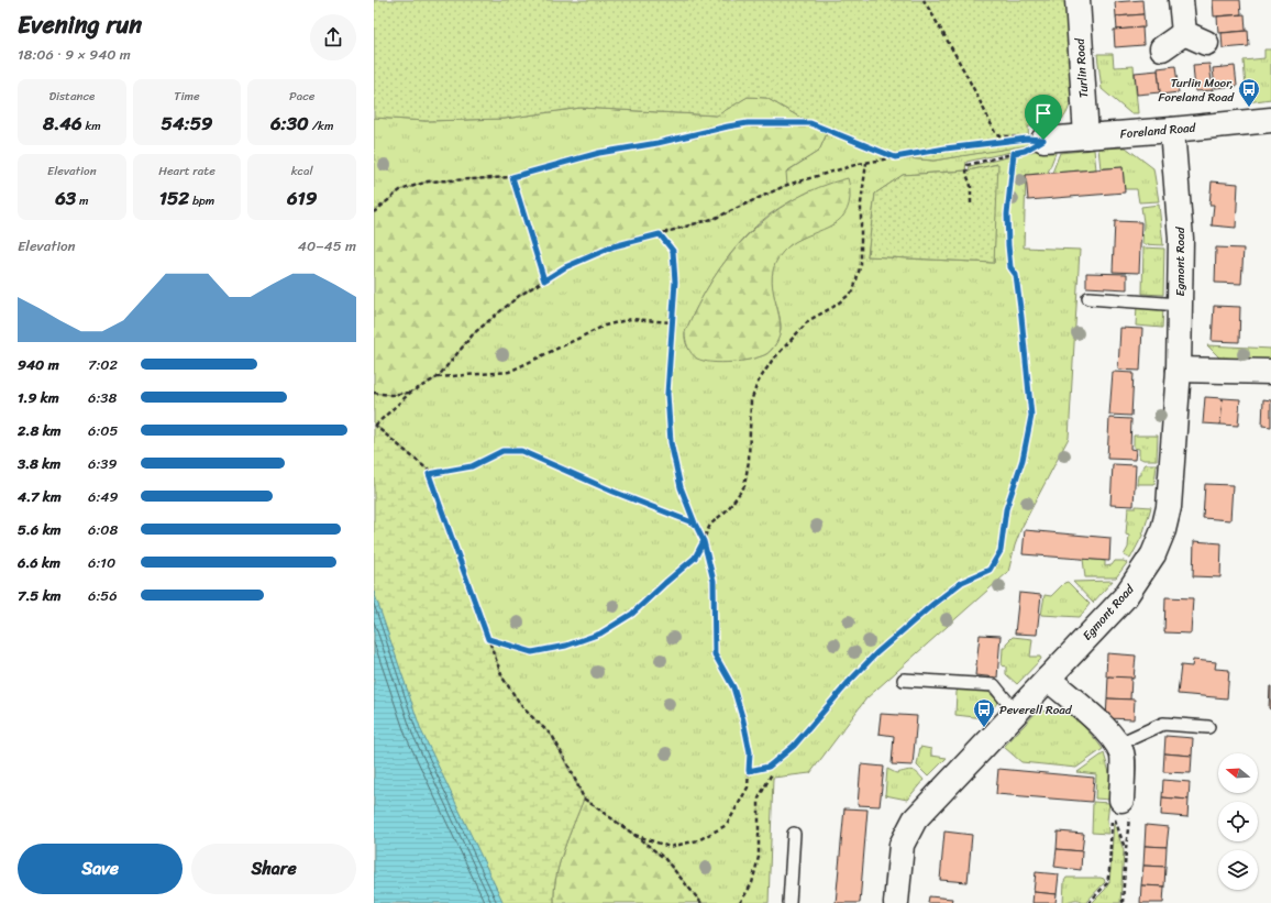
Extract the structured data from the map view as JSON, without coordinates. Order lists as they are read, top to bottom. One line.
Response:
{"streets":{"street":["Turlin Road","Foreland Road","Egmont Road"]},"crossings":[["Turlin Road","Foreland Road"],["Foreland Road","Egmont Road"]],"places":{"bus stop":["Turlin Moor, Foreland Road","Peverell Road"]},"north":"left","page":{"heading":["Evening run","18:06 · 9 × 940 m"],"stats":[["Distance","8.46 km"],["Time","54:59"],["Pace","6:30 /km"],["Elevation","63 m"],["Heart rate","152 bpm"],["kcal","619"]],"chart":["Elevation","40–45 m"],"list":[{"name":"940 m","note":"7:02"},{"name":"1.9 km","note":"6:38"},{"name":"2.8 km","note":"6:05"},{"name":"3.8 km","note":"6:39"},{"name":"4.7 km","note":"6:49"},{"name":"5.6 km","note":"6:08"},{"name":"6.6 km","note":"6:10"},{"name":"7.5 km","note":"6:56"}],"buttons":["Save","Share"]}}
